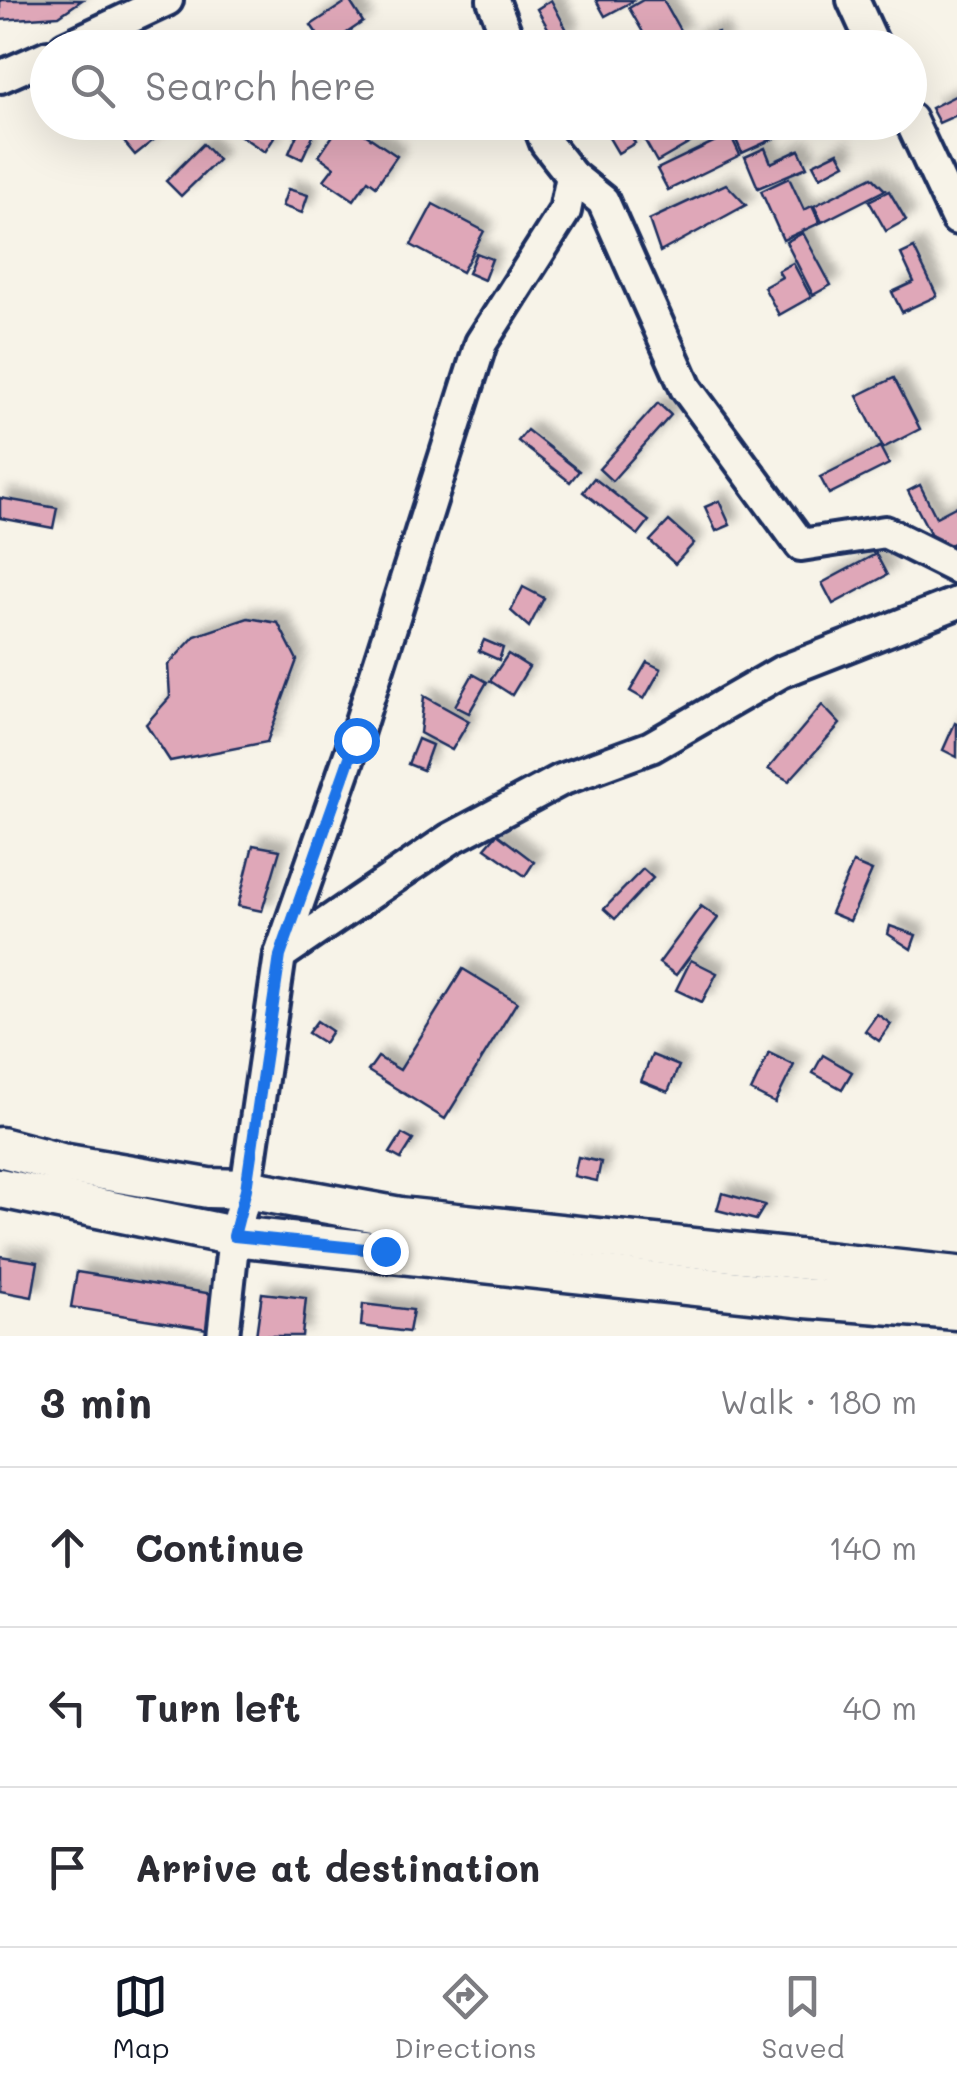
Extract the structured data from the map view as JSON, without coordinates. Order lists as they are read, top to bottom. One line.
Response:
{"page":{"search":"Search here","heading":["3 min","Walk · 180 m"],"list":[["Continue","140 m"],["Turn left","40 m"],"Arrive at destination"],"nav":["Map","Directions","Saved"]}}
